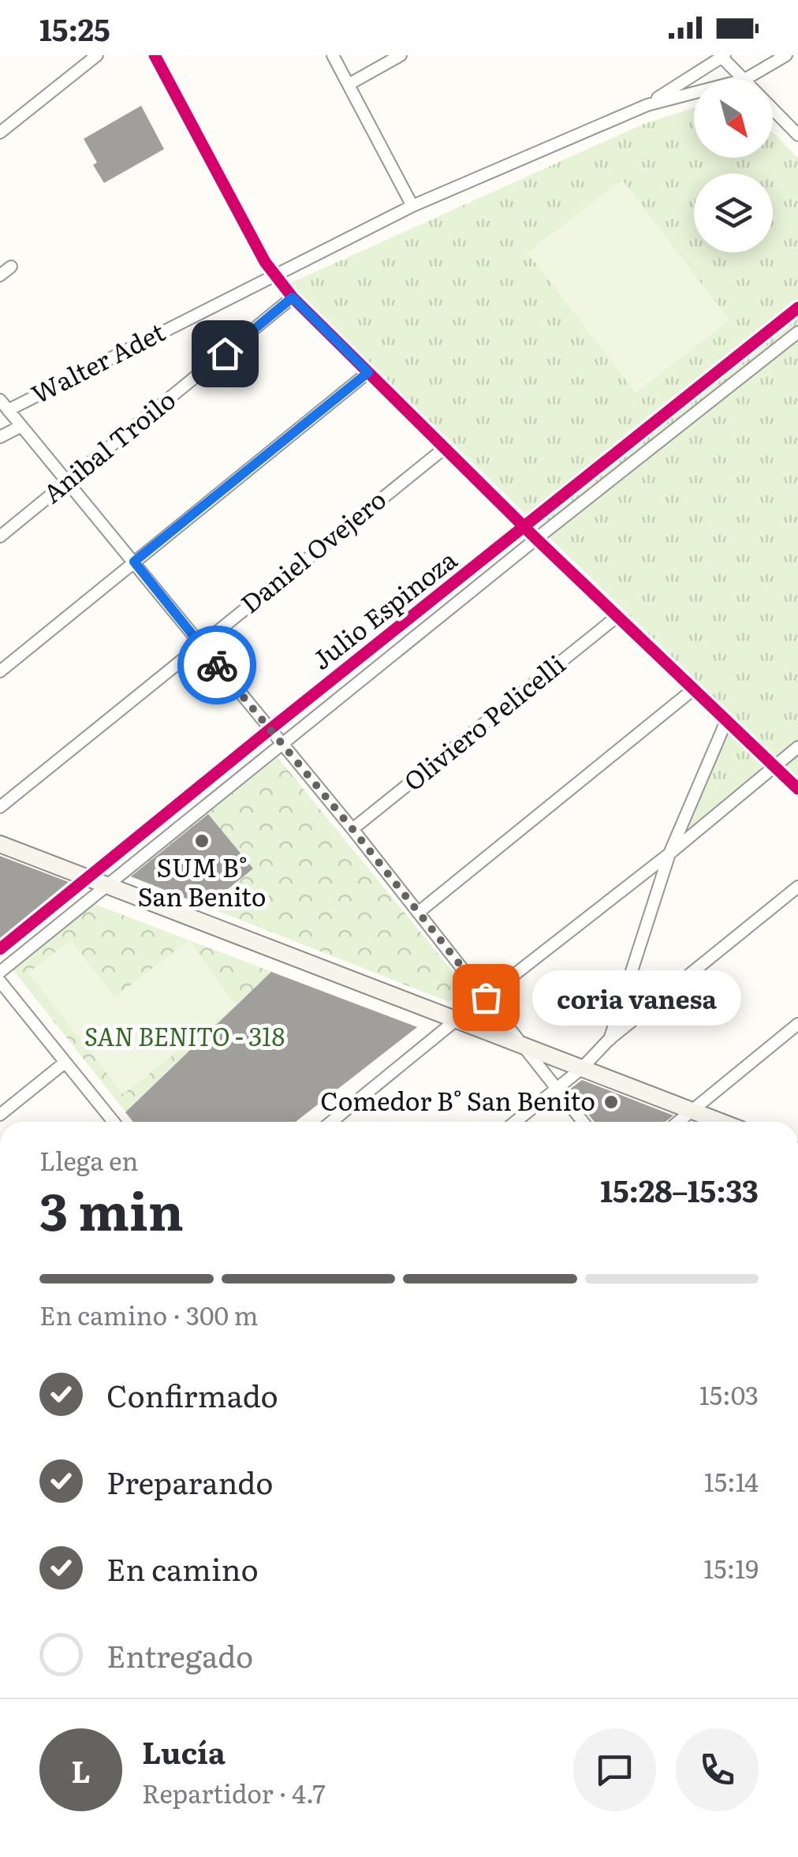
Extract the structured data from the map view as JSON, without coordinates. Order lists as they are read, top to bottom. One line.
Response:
{"streets":{"street":["Walter Adet","Anibal Troilo","Daniel Ovejero","Julio Espinoza","Oliviero Pelicelli"]},"parks":["SAN BENITO - 318"],"places":["SUM B° San Benito","coria vanesa","Comedor B° San Benito"],"north":"bottom right","page":{"status":"15:25","bubble":"coria vanesa","heading":["3 min","Llega en","15:28–15:33"],"panel":["Lucía","Repartidor · 4.7"],"bar":"En camino · 300 m","list":[["Confirmado","15:03"],["Preparando","15:14"],["En camino","15:19"],"Entregado"],"round":"L"}}
